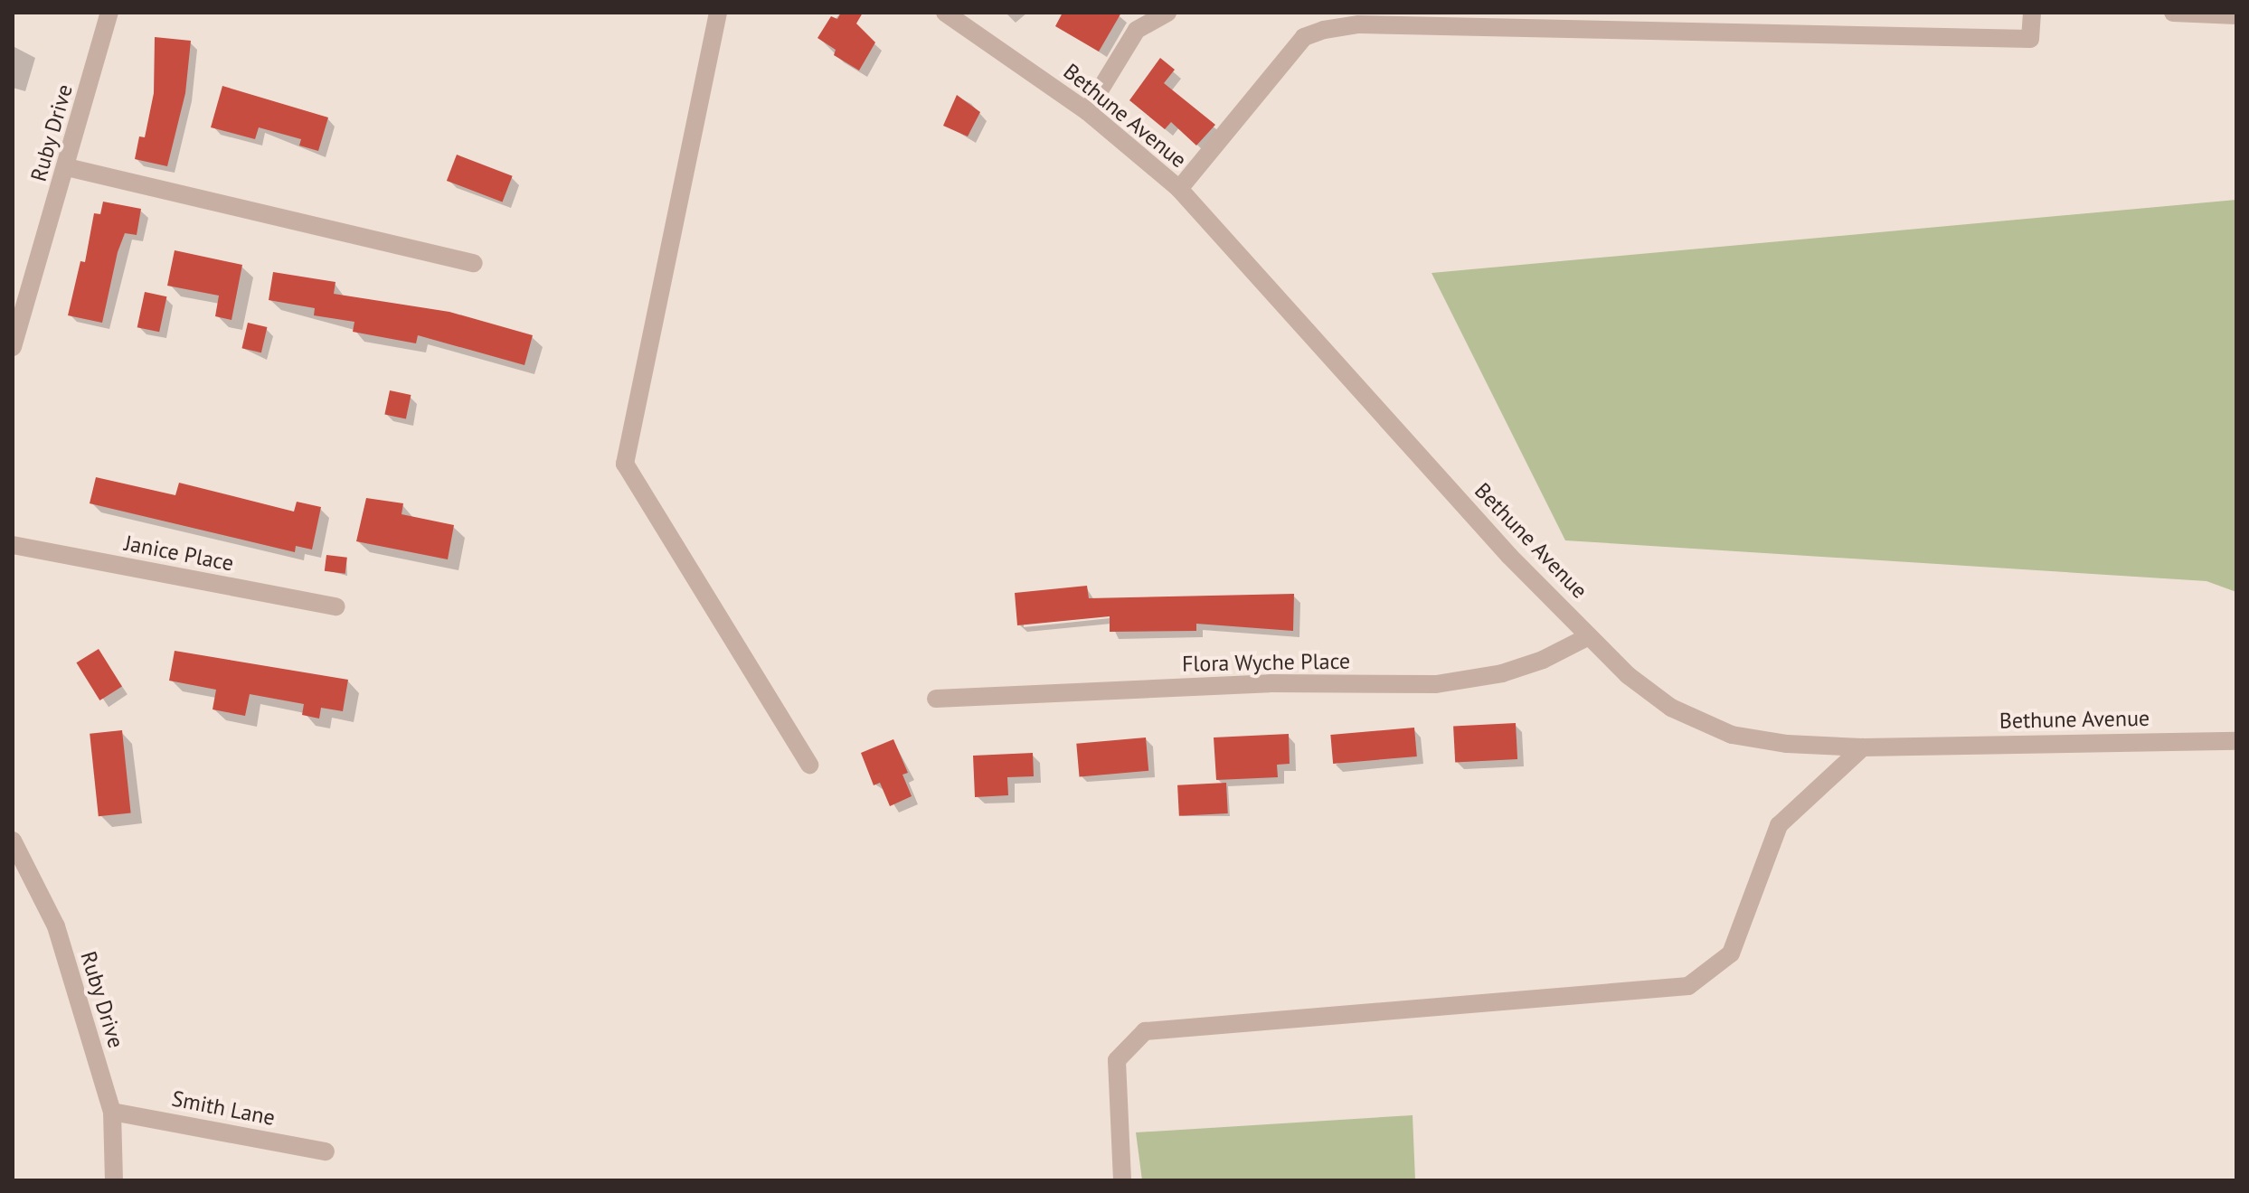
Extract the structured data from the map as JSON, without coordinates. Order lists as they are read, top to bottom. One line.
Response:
{"streets":{"street":["Bethune Avenue","Ruby Drive","Janice Place","Flora Wyche Place","Smith Lane"]},"crossings":[["Bethune Avenue","Flora Wyche Place"],["Ruby Drive","Smith Lane"]]}
